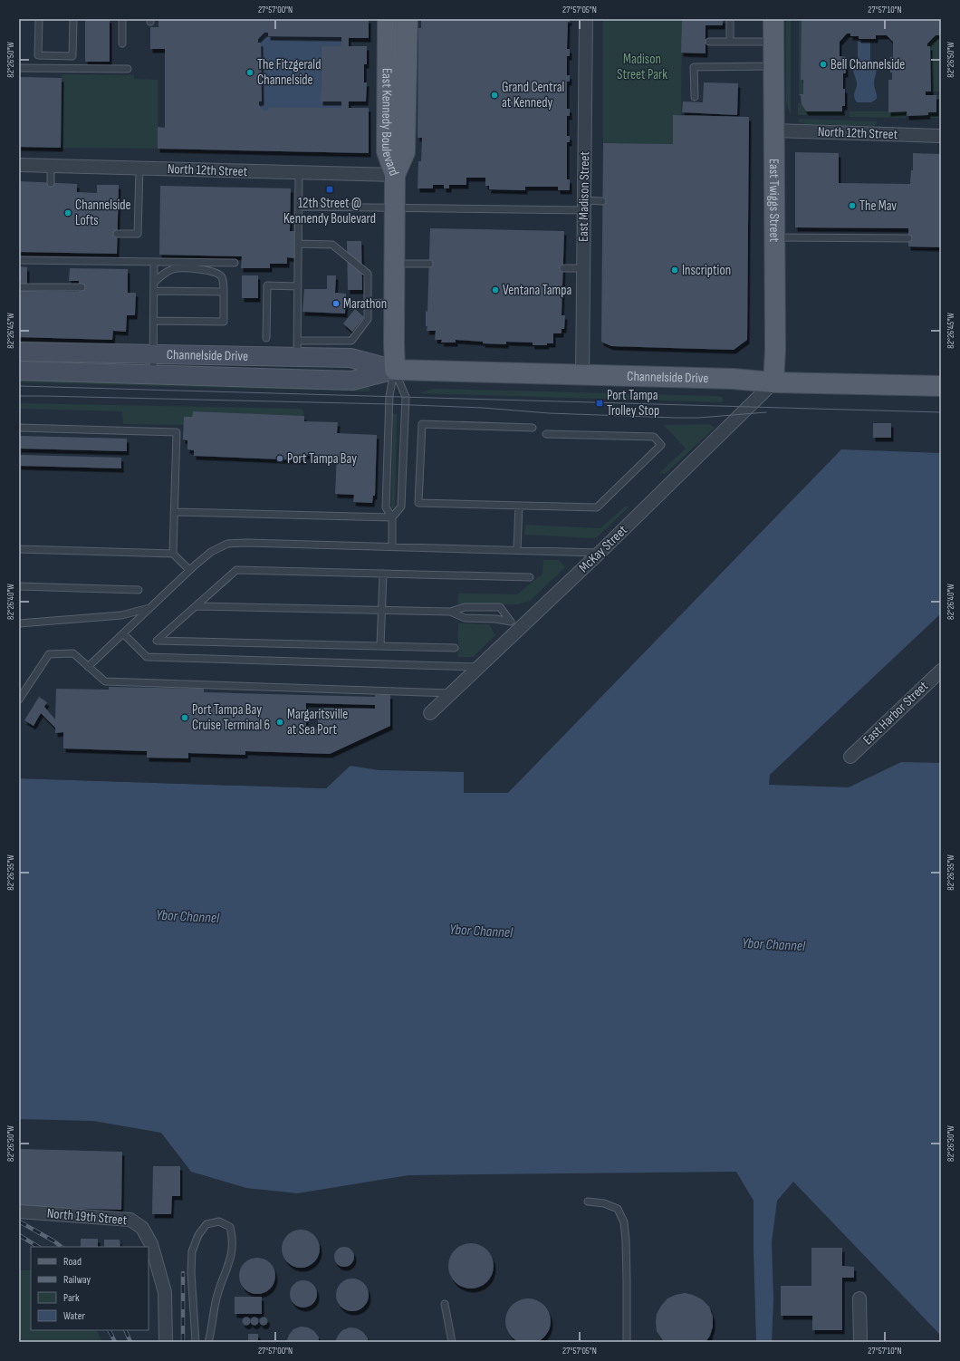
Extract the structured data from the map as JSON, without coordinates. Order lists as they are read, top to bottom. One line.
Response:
{"streets":{"main road":["East Kennedy Boulevard","East Twiggs Street","Channelside Drive"],"street":["North 12th Street","East Madison Street","McKay Street","East Harbor Street","North 19th Street"]},"crossings":[["East Kennedy Boulevard","North 12th Street"],["North 12th Street","East Twiggs Street"],["East Madison Street","Channelside Drive"],["East Twiggs Street","Channelside Drive"],["East Twiggs Street","McKay Street"],["Channelside Drive","McKay Street"]],"water":["Ybor Channel"],"parks":["Madison Street Park"],"places":{"other":["Bell Channelside","The Fitzgerald Channelside","Grand Central at Kennedy","The Mav","Channelside Lofts","Inscription","Ventana Tampa","Marathon","Port Tampa Bay","Port Tampa Bay Cruise Terminal 6","Margaritsville at Sea Port"],"transit":["12th Street @ Kennendy Boulevard","Port Tampa Trolley Stop"]},"legend":["Road","Railway","Park","Water"],"coordinates":["27°57'00\"N","27°57'05\"N","27°57'10\"N","82°26'50\"W","82°26'45\"W","82°26'40\"W","82°26'35\"W","82°26'30\"W"]}
